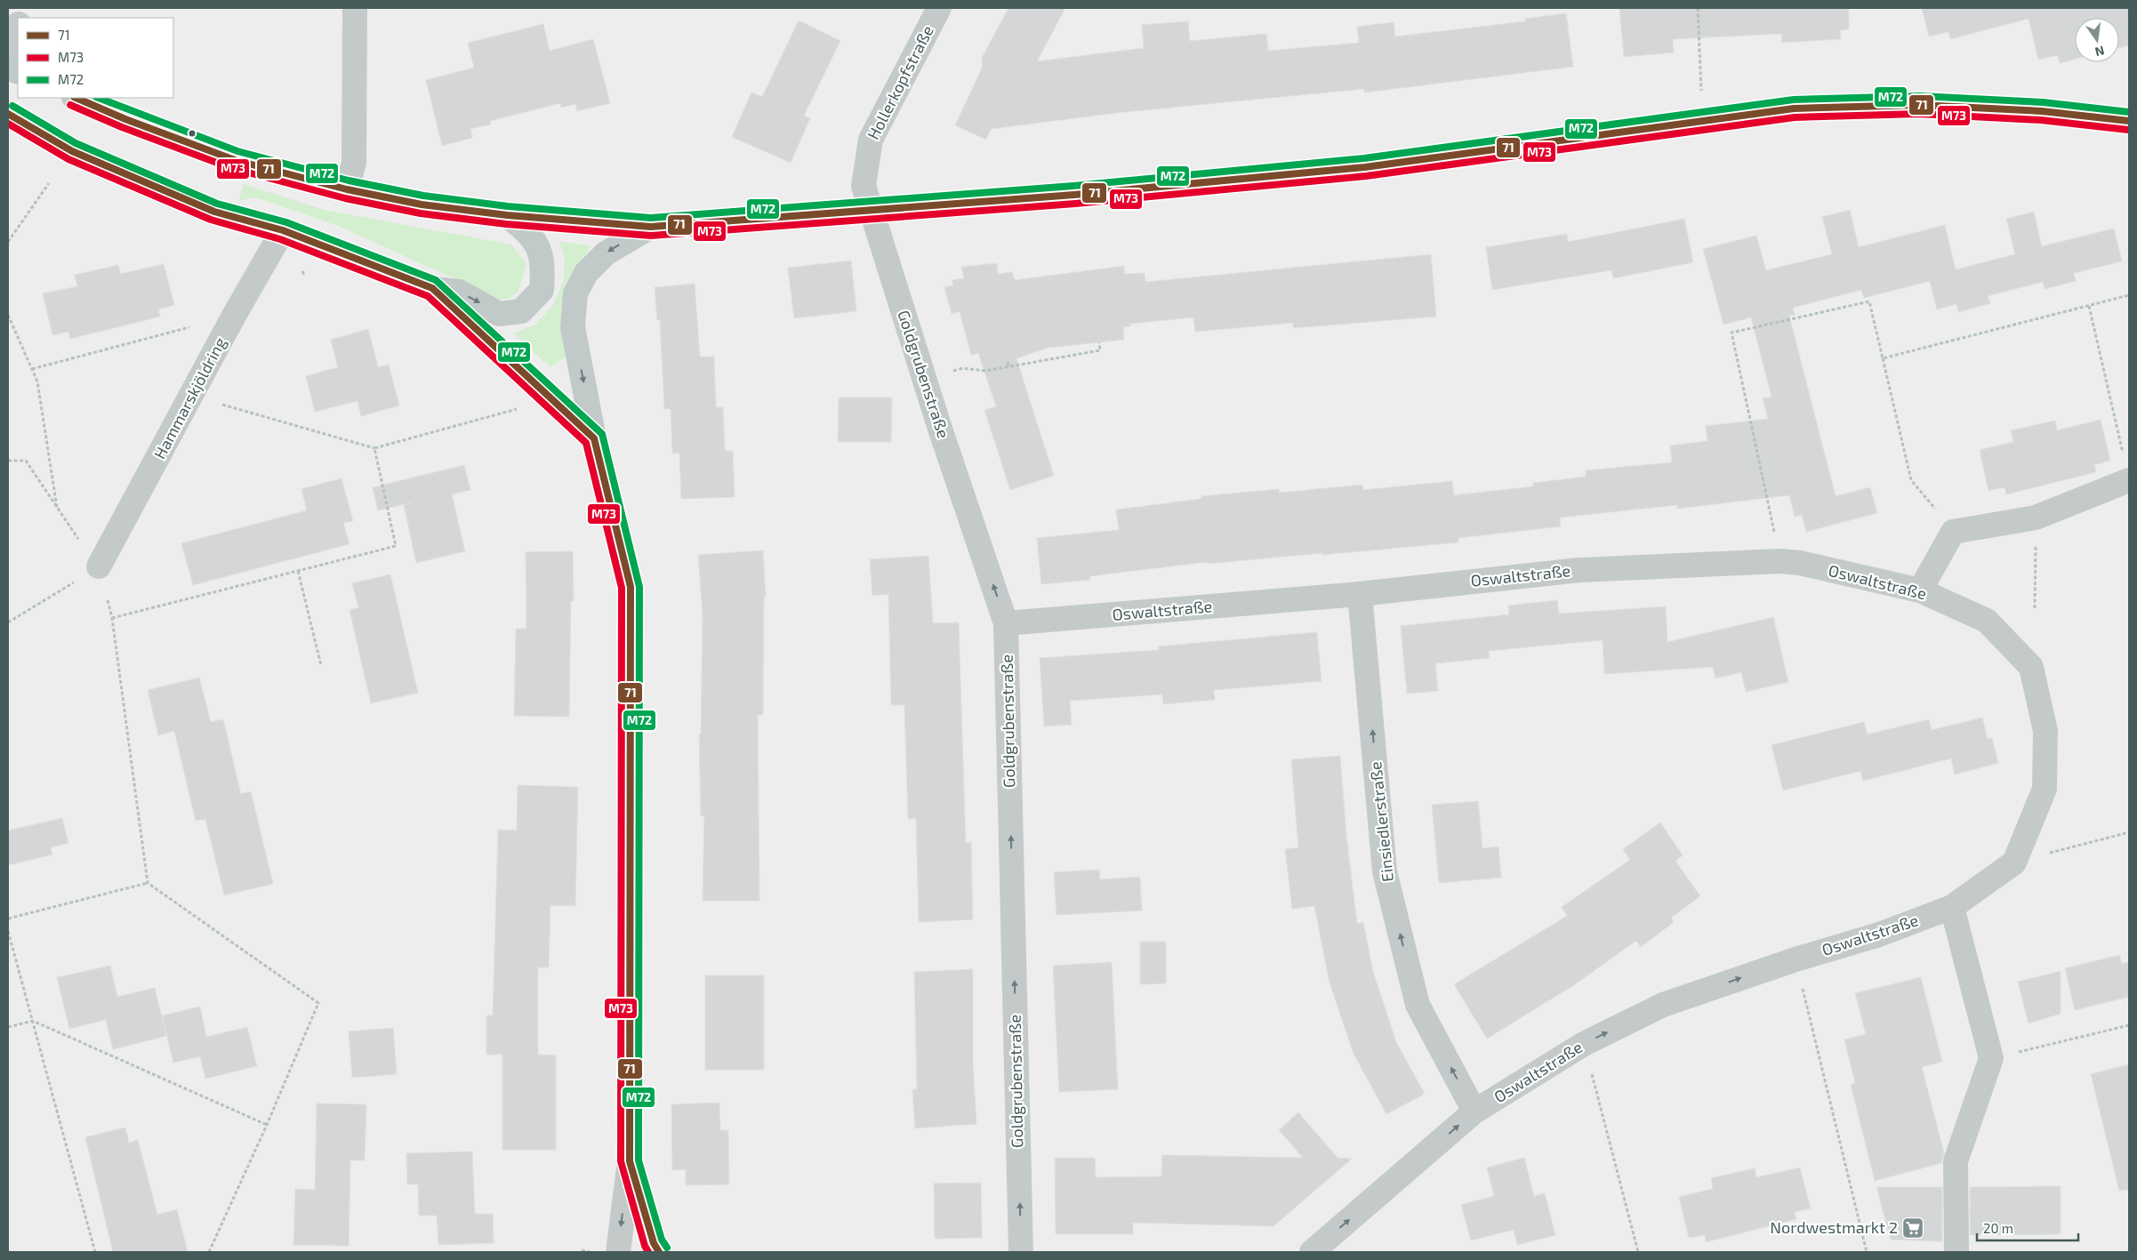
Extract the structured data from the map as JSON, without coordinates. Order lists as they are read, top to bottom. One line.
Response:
{"streets":{"street":["Hollerkopfstraße","Goldgrubenstraße","Hammarskjöldring","Oswaltstraße","Einsiedlerstraße"]},"crossings":[["Hollerkopfstraße","Goldgrubenstraße"],["Goldgrubenstraße","Oswaltstraße"],["Oswaltstraße","Einsiedlerstraße"]],"one_way":["Goldgrubenstraße","Oswaltstraße","Einsiedlerstraße"],"places":{"supermarket":["Nordwestmarkt 2"]},"lines":["transit line M72","transit line 71","transit line M73"],"legend":["71","M73","M72"],"scale_bar":"20 m","north":"bottom"}
